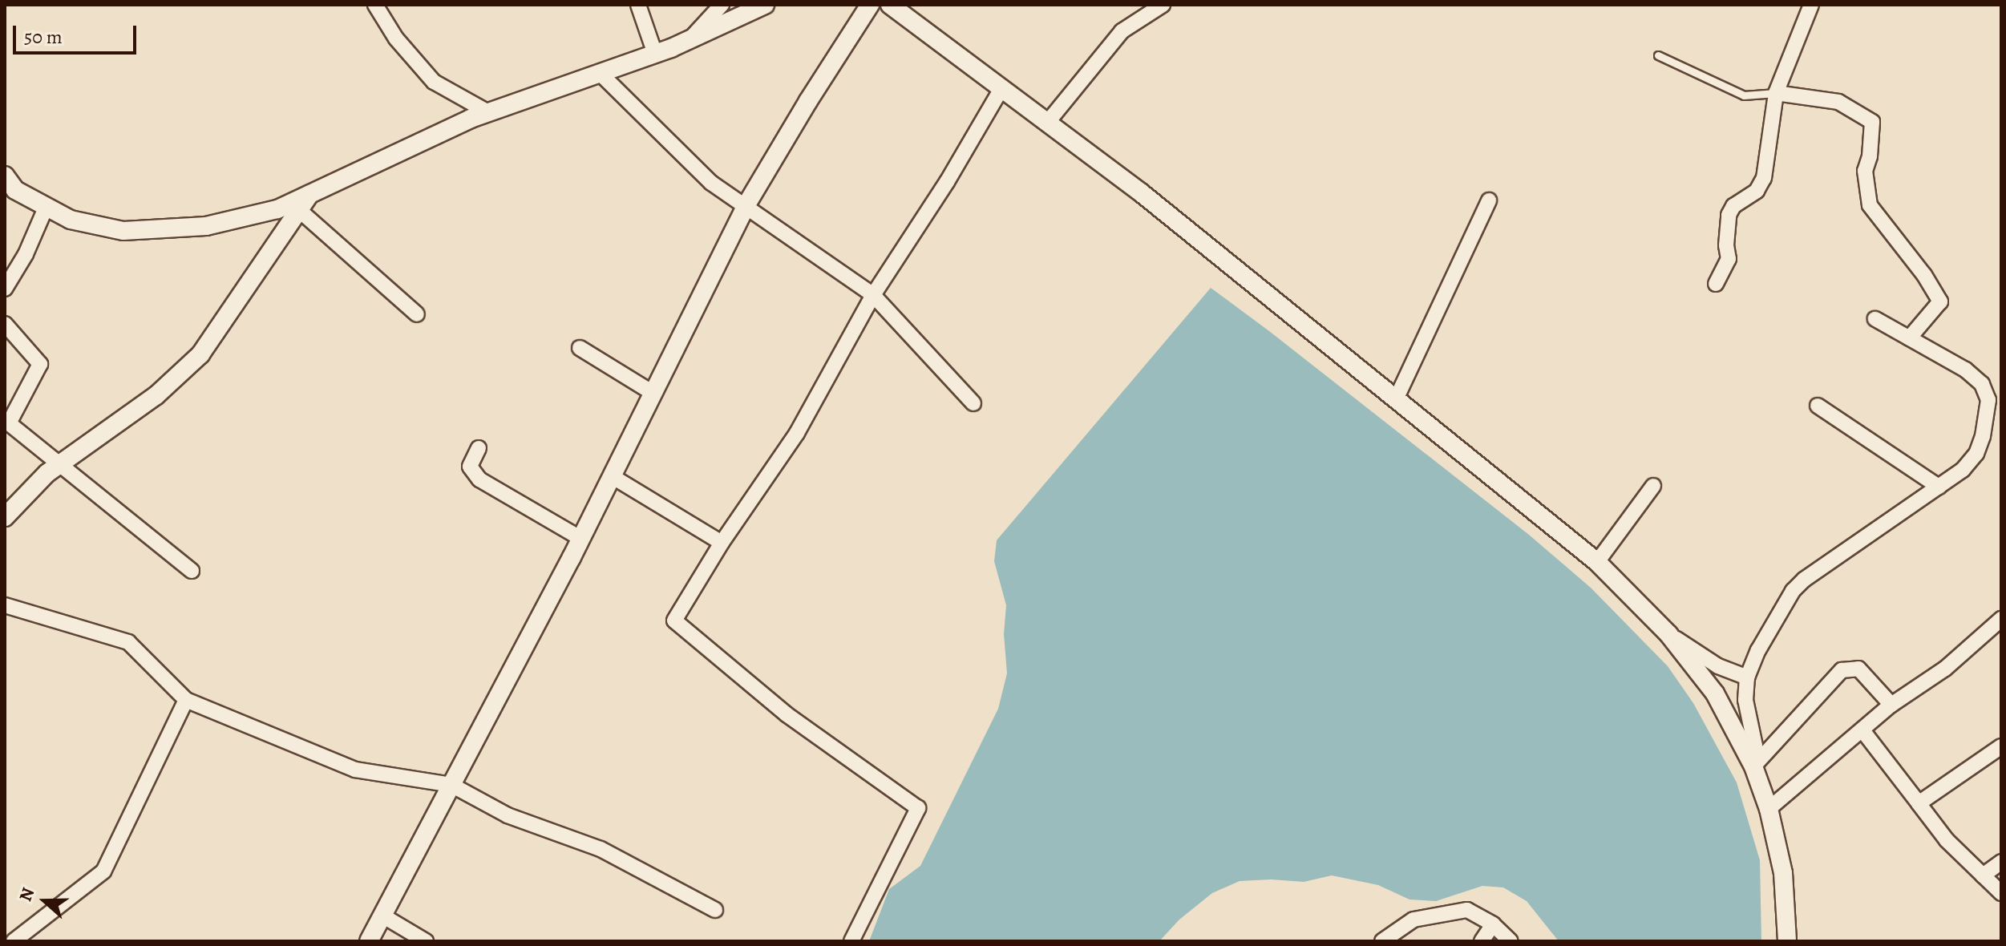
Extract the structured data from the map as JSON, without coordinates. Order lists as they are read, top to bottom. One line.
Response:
{"scale_bar":"50 m","north":"left"}
